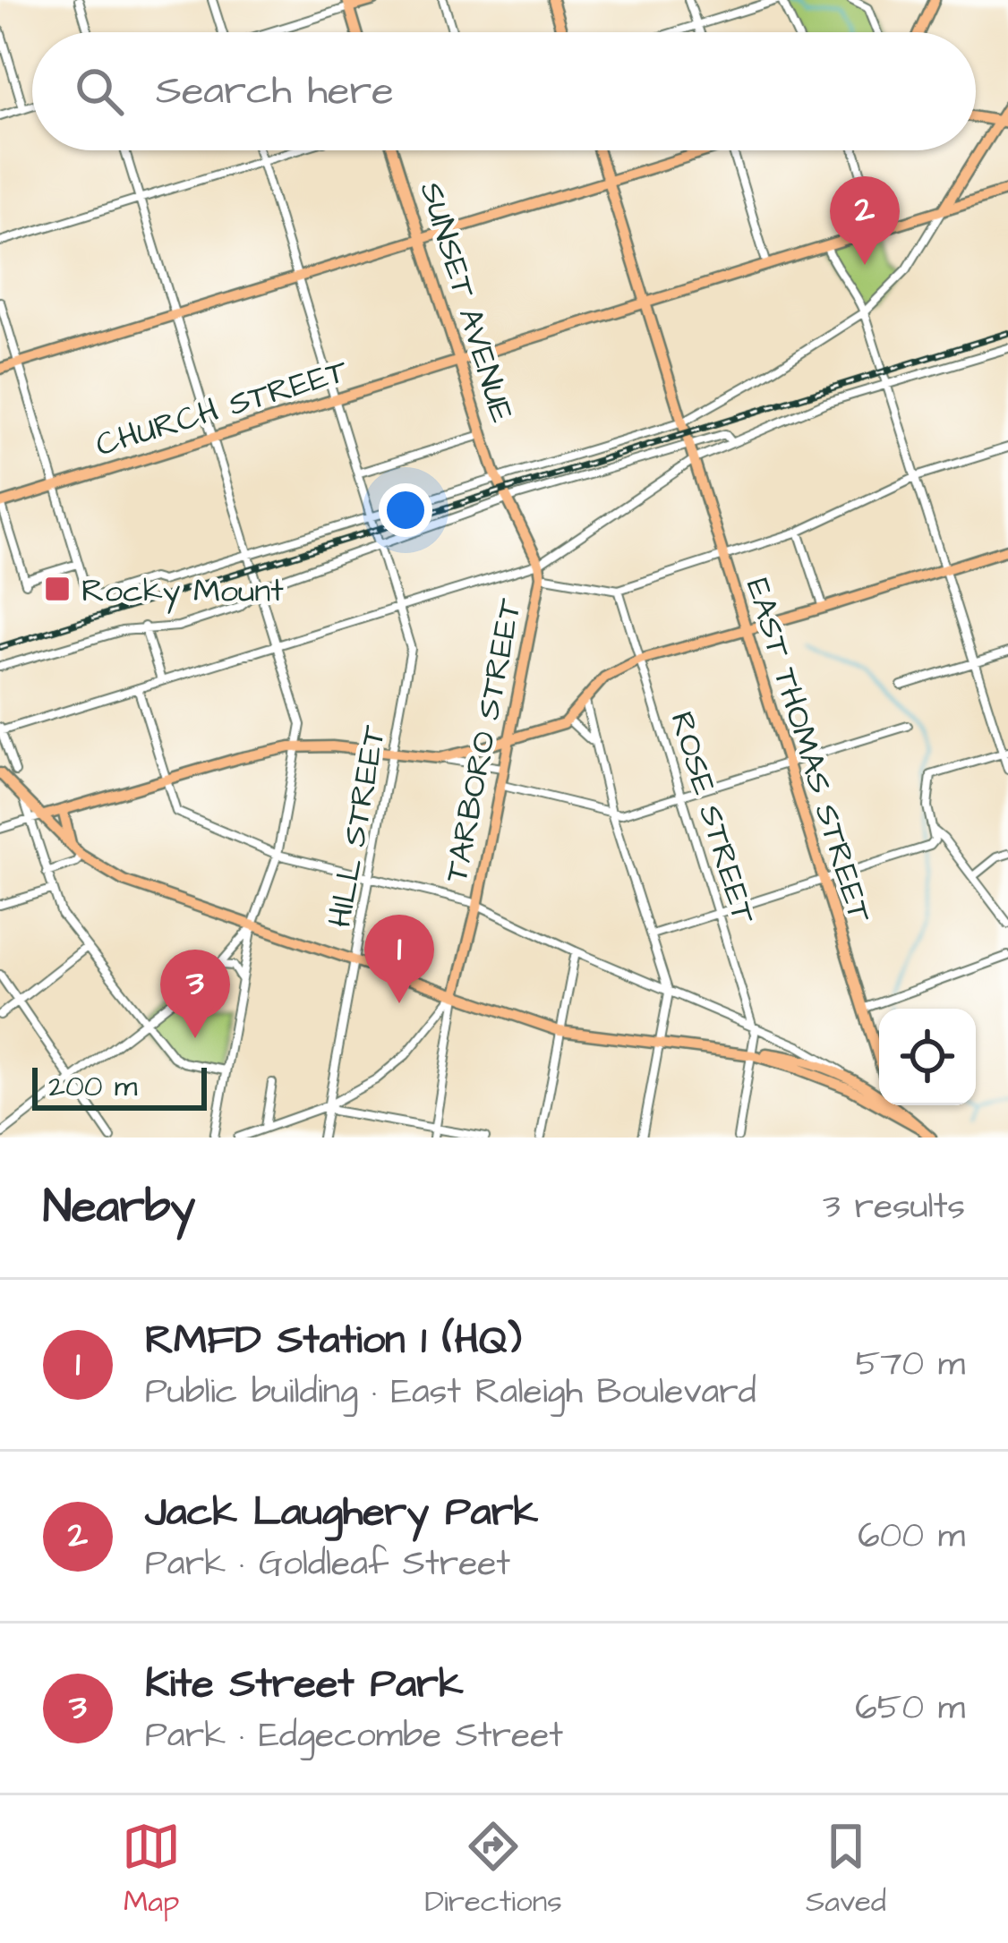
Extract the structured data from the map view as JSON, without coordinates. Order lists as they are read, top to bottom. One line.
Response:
{"streets":{"main road":["SUNSET AVENUE","CHURCH STREET","TARBORO STREET","EAST THOMAS STREET"],"street":["ROSE STREET","HILL STREET"]},"crossings":[["SUNSET AVENUE","CHURCH STREET"],["SUNSET AVENUE","TARBORO STREET"],["CHURCH STREET","EAST THOMAS STREET"],["CHURCH STREET","HILL STREET"]],"places":{"transit":["Rocky Mount"]},"scale_bar":"200 m","page":{"search":"Search here","pins":["2","1","3"],"scale":"200 m","heading":["Nearby","3 results"],"list":[{"mark":"1","name":"RMFD Station 1 (HQ)","note":"Public building · East Raleigh Boulevard","value":"570 m"},{"mark":"2","name":"Jack Laughery Park","note":"Park · Goldleaf Street","value":"600 m"},{"mark":"3","name":"Kite Street Park","note":"Park · Edgecombe Street","value":"650 m"}],"nav":["Map","Directions","Saved"]}}
